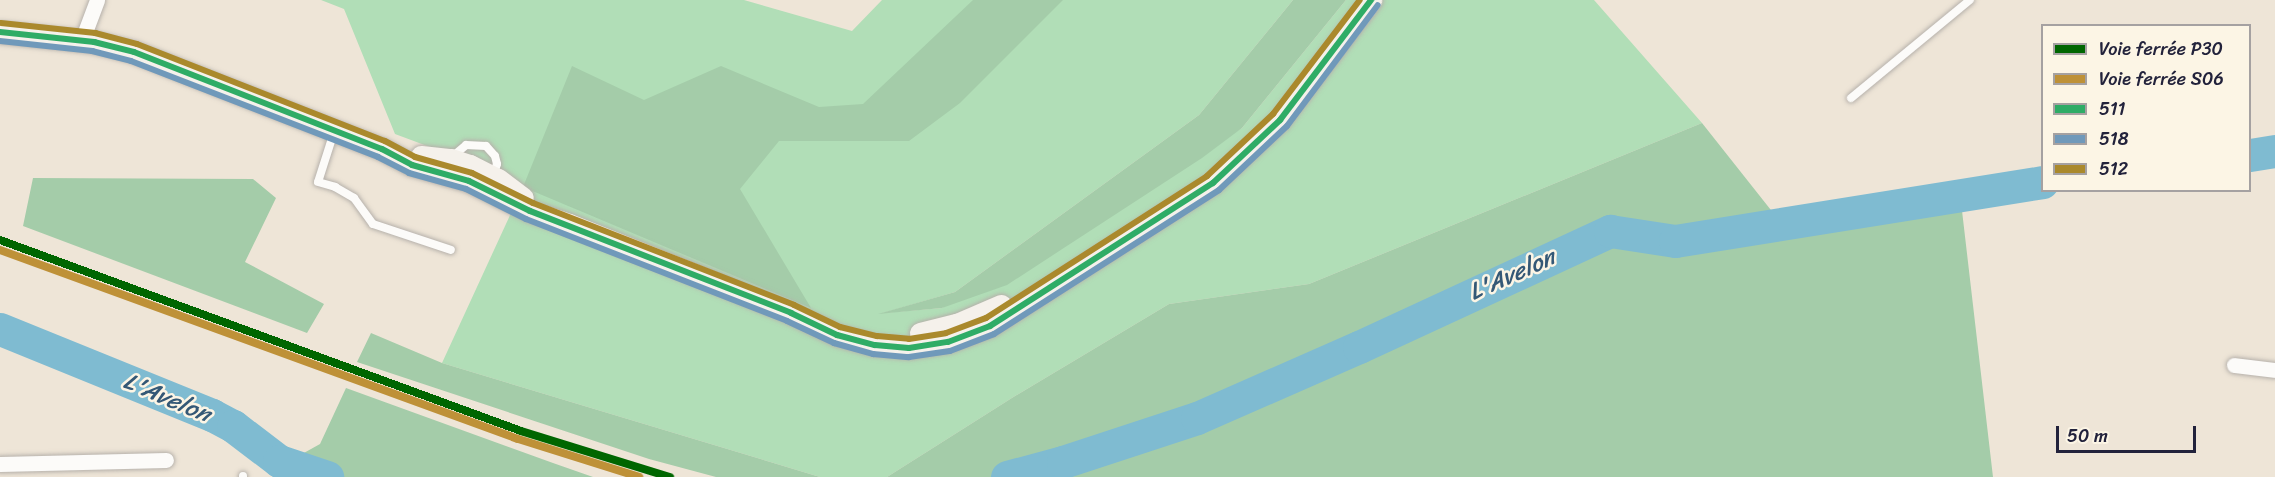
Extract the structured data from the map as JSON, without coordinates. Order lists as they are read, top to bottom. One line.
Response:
{"water":["L'Avelon"],"lines":["transit line 511","transit line 512","transit line 518","rail line P30","rail line S06"],"legend":["Voie ferrée P30","Voie ferrée S06","511","518","512"],"scale_bar":"50 m"}
